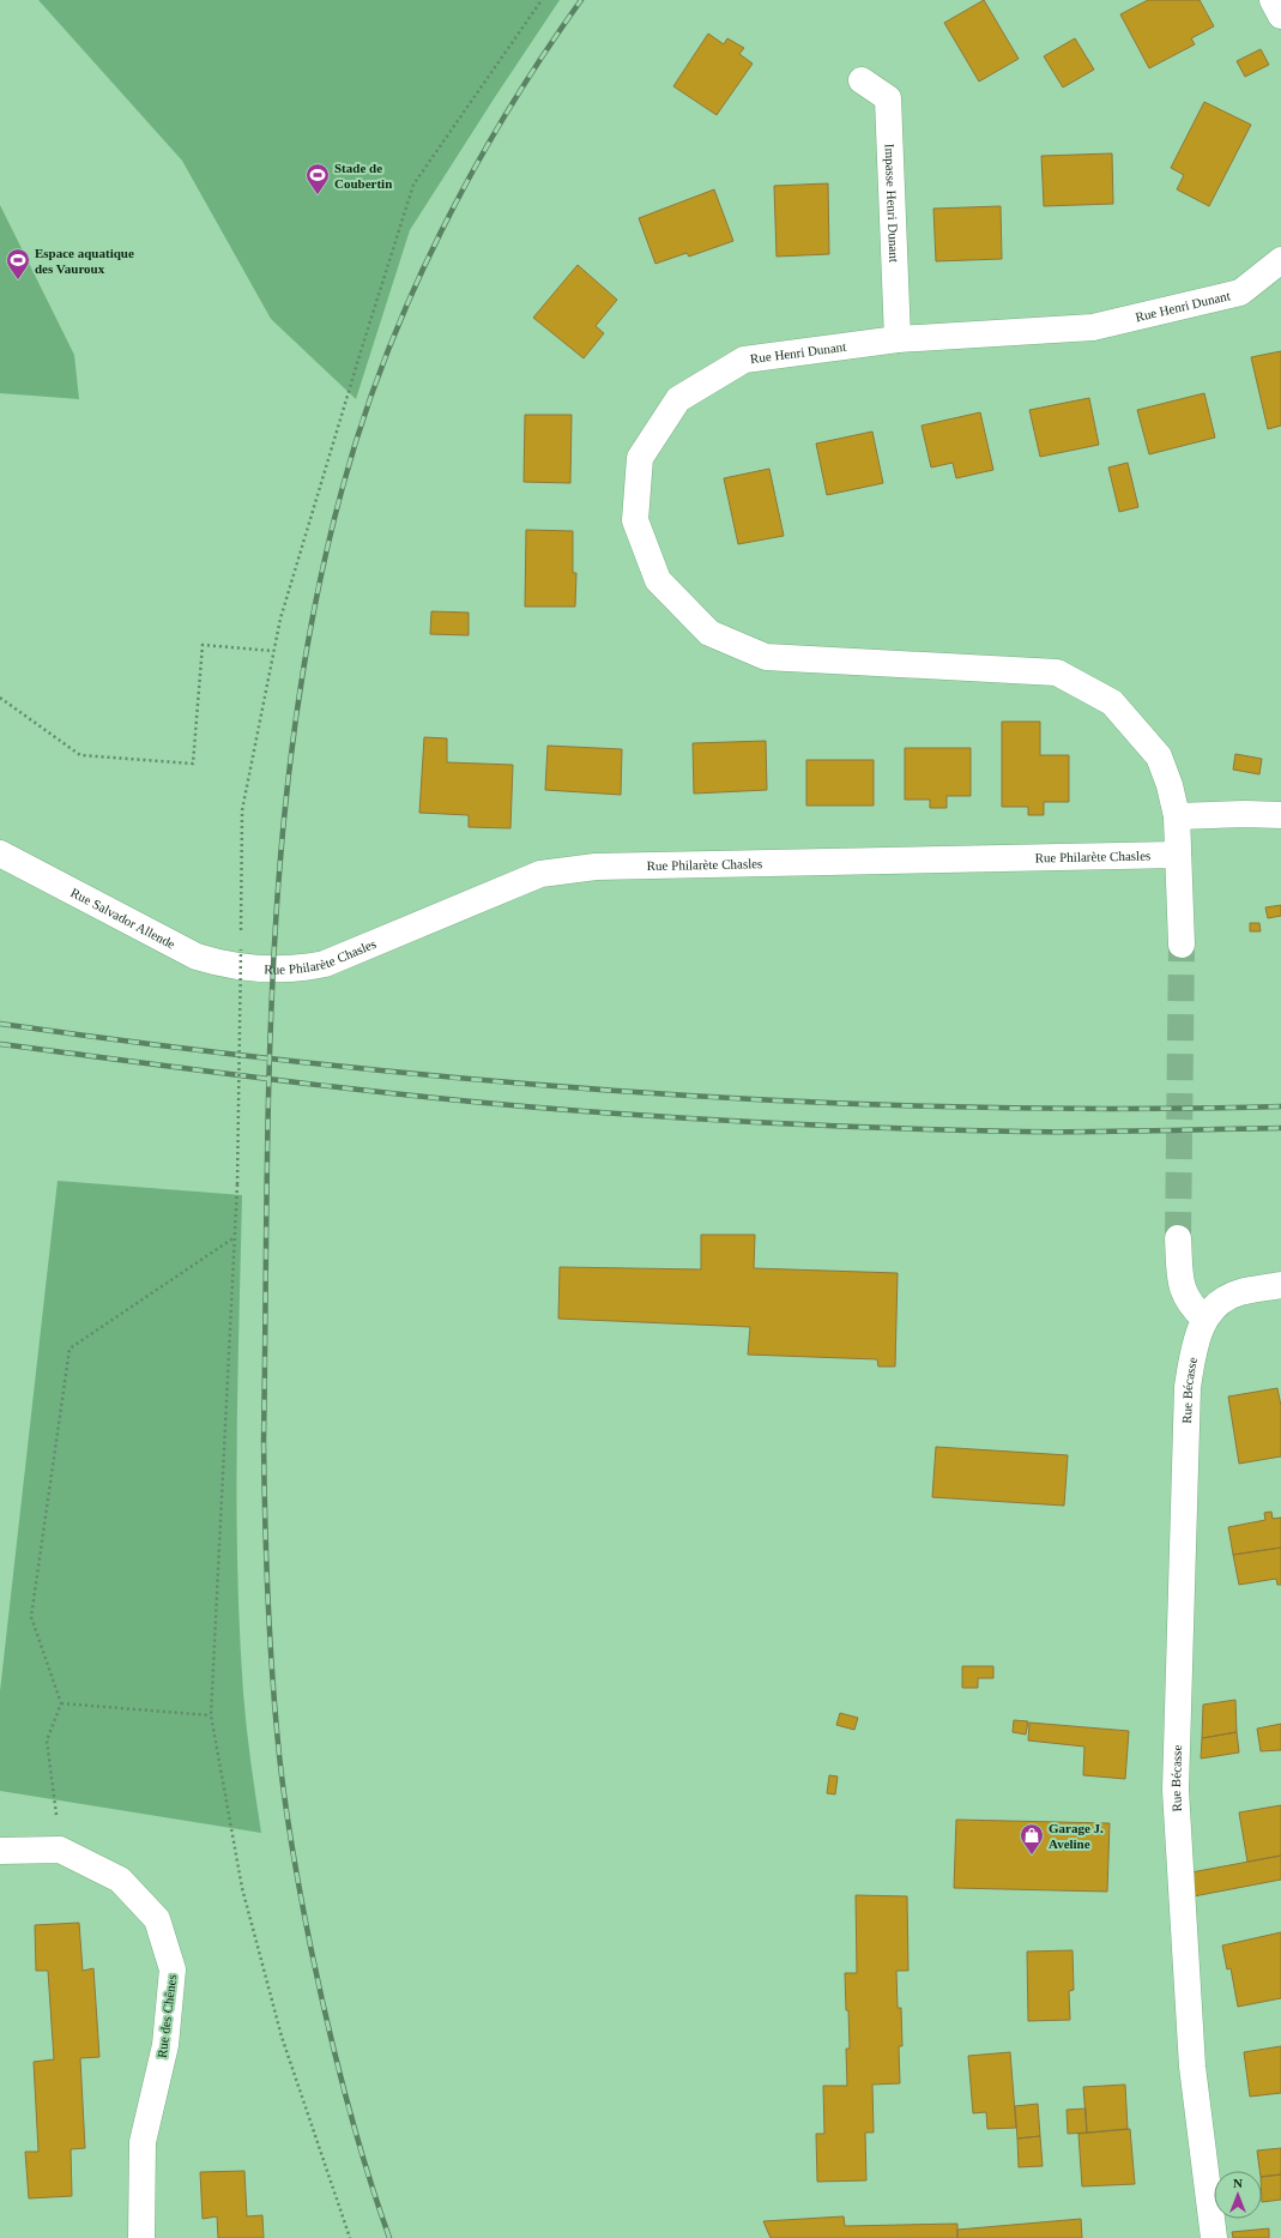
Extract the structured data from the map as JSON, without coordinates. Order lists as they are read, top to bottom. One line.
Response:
{"streets":{"street":["Impasse Henri Dunant","Rue Henri Dunant","Rue Philarète Chasles","Rue Salvador Allende","Rue Bécasse","Rue des Chênes"]},"crossings":[["Impasse Henri Dunant","Rue Henri Dunant"],["Rue Henri Dunant","Rue Philarète Chasles"],["Rue Philarète Chasles","Rue Salvador Allende"]],"places":{"sports":["Stade de Coubertin","Espace aquatique des Vauroux"],"shop":["Garage J. Aveline"]},"north":"top"}
